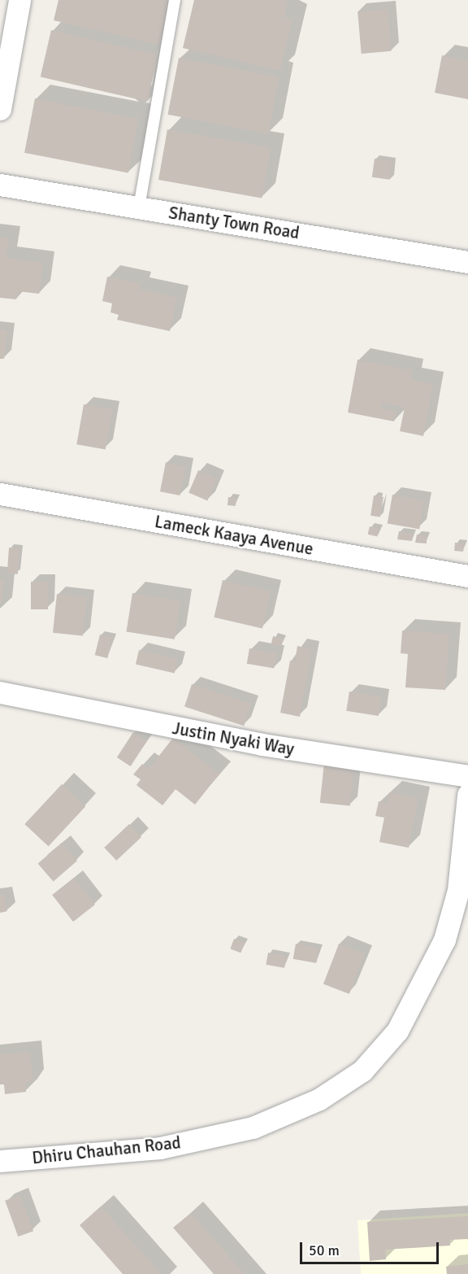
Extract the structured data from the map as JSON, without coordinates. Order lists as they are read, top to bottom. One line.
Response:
{"streets":{"street":["Shanty Town Road","Lameck Kaaya Avenue","Justin Nyaki Way","Dhiru Chauhan Road"]},"scale_bar":"50 m"}
